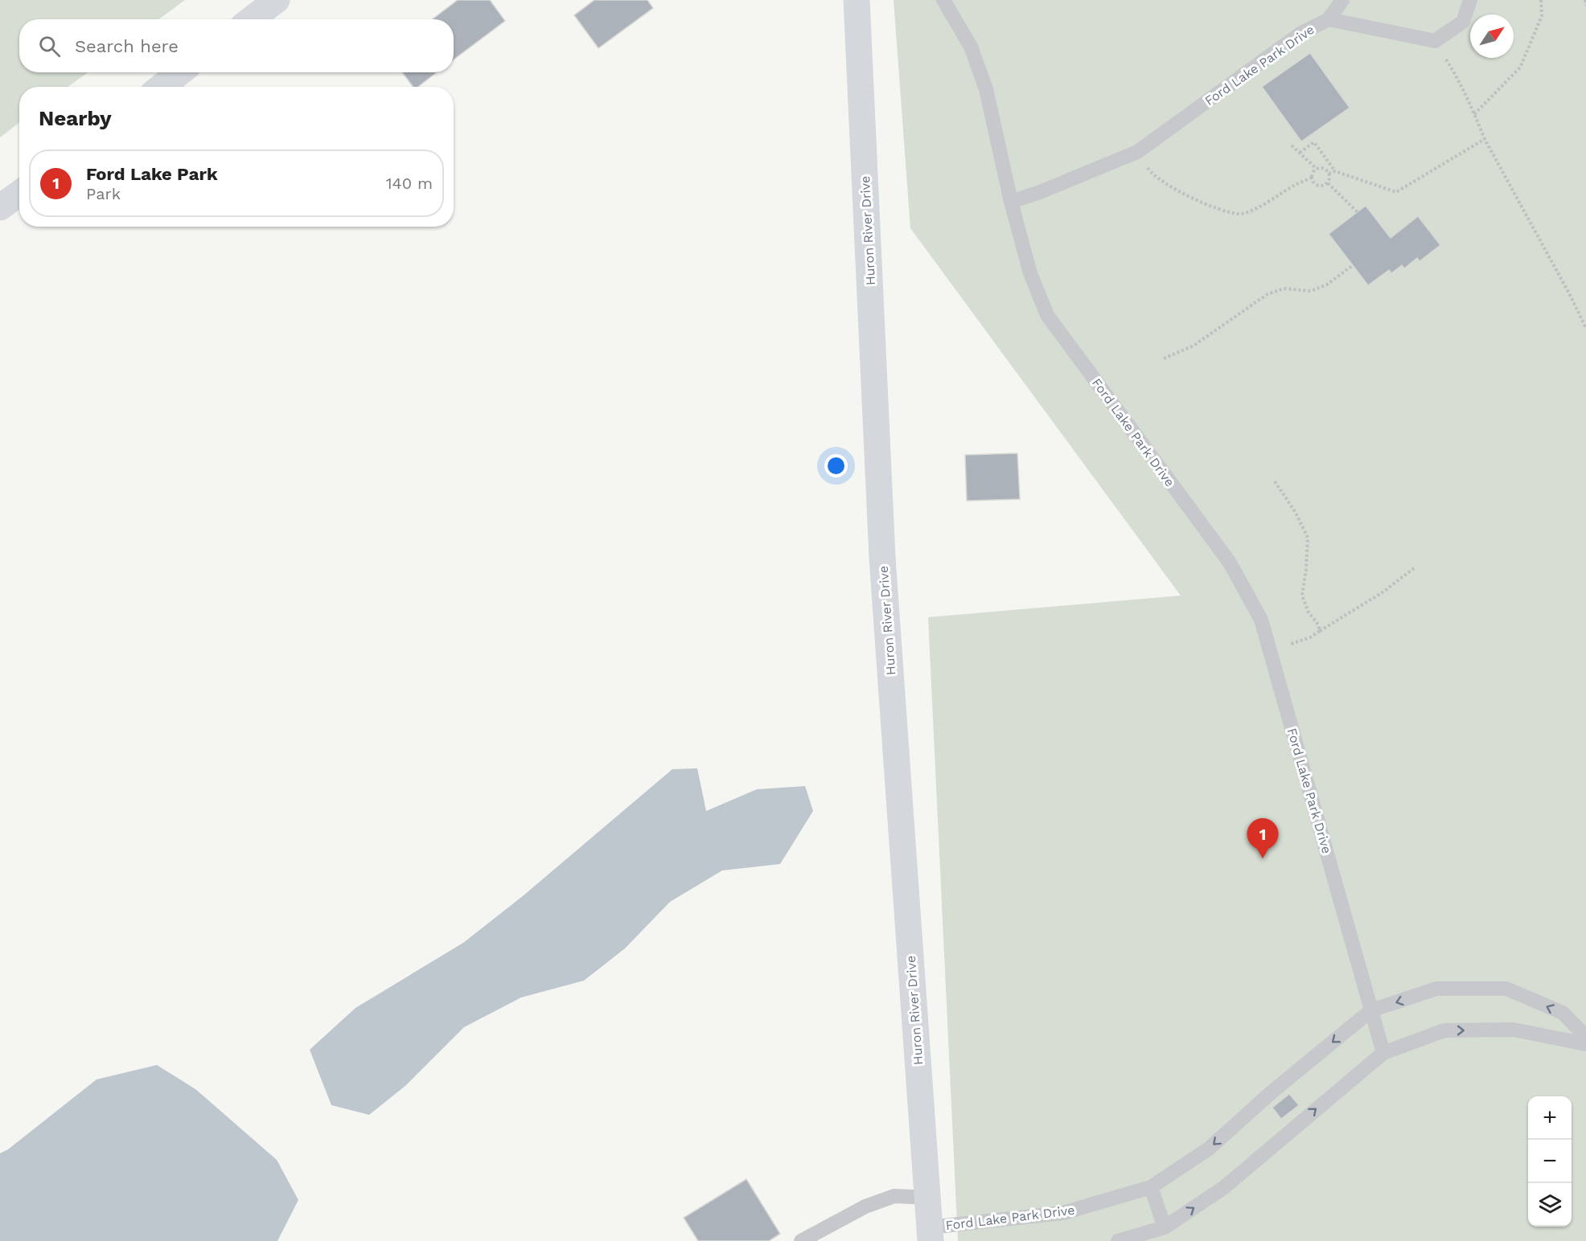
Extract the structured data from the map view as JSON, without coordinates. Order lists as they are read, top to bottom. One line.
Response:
{"streets":{"main road":["Huron River Drive"],"lane":["Ford Lake Park Drive"]},"crossings":[["Ford Lake Park Drive","Huron River Drive"]],"north":"top right","page":{"search":"Search here","heading":"Nearby","list":[{"mark":"1","name":"Ford Lake Park","note":"Park","value":"140 m"}],"pins":"1","map_buttons":["+","−"]}}
